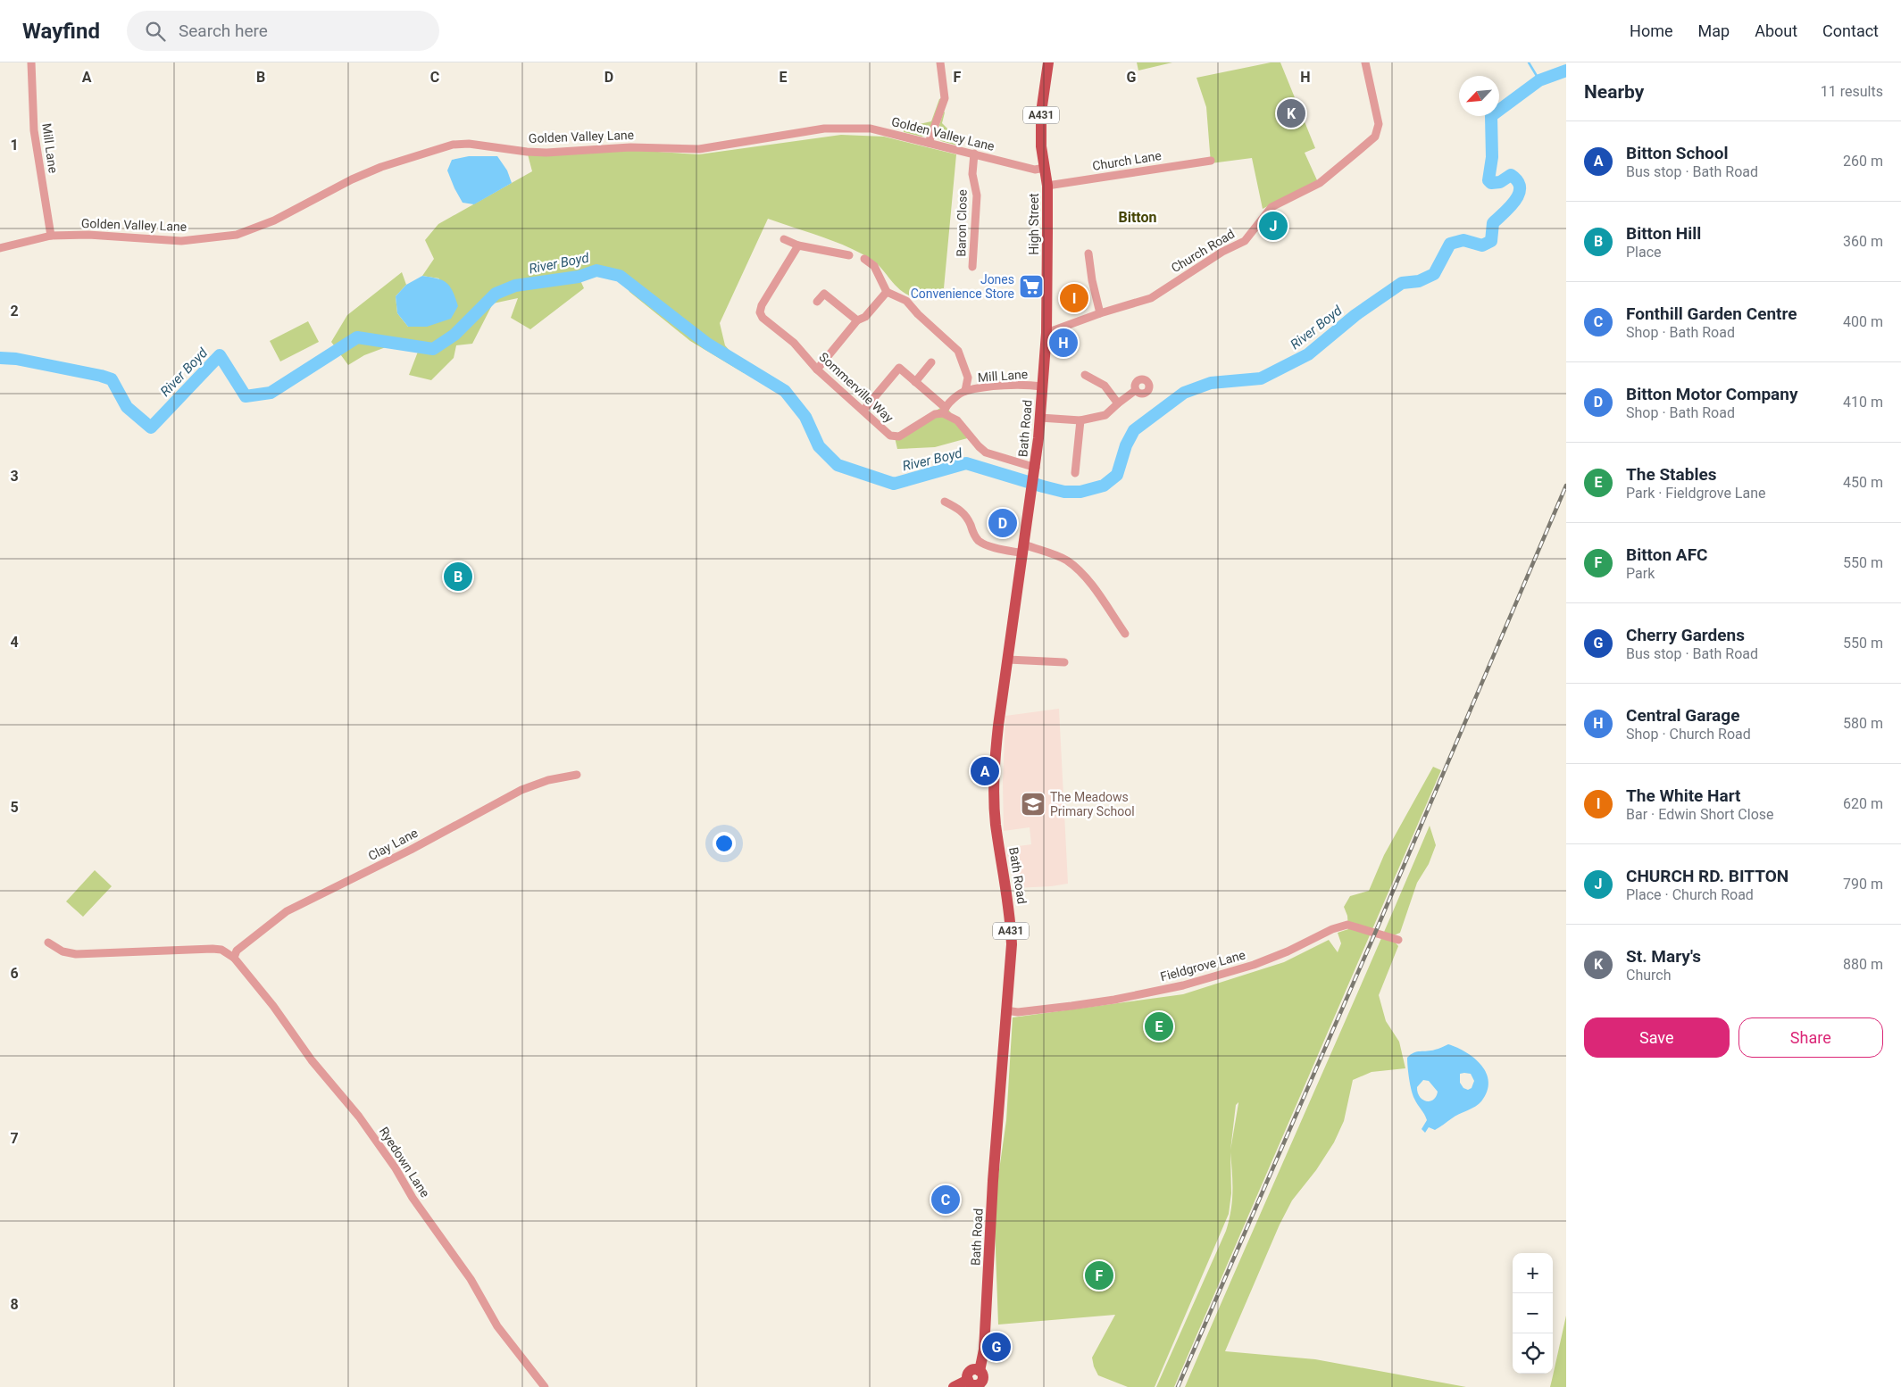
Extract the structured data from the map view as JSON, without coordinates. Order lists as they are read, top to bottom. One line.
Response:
{"streets":{"main road":["A431","High Street","Bath Road"],"street":["Golden Valley Lane","Mill Lane","Church Lane","Baron Close","Church Road","Sommerville Way","Clay Lane","Fieldgrove Lane","Ryedown Lane"]},"crossings":[["A431","Bath Road"],["Golden Valley Lane","Mill Lane"],["Golden Valley Lane","Baron Close"],["Golden Valley Lane","High Street"],["Mill Lane","High Street"],["Mill Lane","Sommerville Way"],["Mill Lane","Bath Road"],["Church Lane","High Street"],["High Street","Church Road"],["High Street","Bath Road"],["Bath Road","Fieldgrove Lane"],["Clay Lane","Ryedown Lane"]],"districts":["Bitton"],"water":["River Boyd"],"places":{"supermarket":["Jones Convenience Store"],"school or university":["The Meadows Primary School"]},"north":"bottom left","page":{"header":"Wayfind","search":"Search here","nav":["Home","Map","About","Contact"],"heading":["Nearby","11 results"],"pins":["K","J","I","H","D","B","A","E","C","F","G"],"list":[{"mark":"A","name":"Bitton School","note":"Bus stop · Bath Road","value":"260 m"},{"mark":"B","name":"Bitton Hill","note":"Place","value":"360 m"},{"mark":"C","name":"Fonthill Garden Centre","note":"Shop · Bath Road","value":"400 m"},{"mark":"D","name":"Bitton Motor Company","note":"Shop · Bath Road","value":"410 m"},{"mark":"E","name":"The Stables","note":"Park · Fieldgrove Lane","value":"450 m"},{"mark":"F","name":"Bitton AFC","note":"Park","value":"550 m"},{"mark":"G","name":"Cherry Gardens","note":"Bus stop · Bath Road","value":"550 m"},{"mark":"H","name":"Central Garage","note":"Shop · Church Road","value":"580 m"},{"mark":"I","name":"The White Hart","note":"Bar · Edwin Short Close","value":"620 m"},{"mark":"J","name":"CHURCH RD. BITTON","note":"Place · Church Road","value":"790 m"},{"mark":"K","name":"St. Mary's","note":"Church","value":"880 m"}],"buttons":["Save","Share"],"map_buttons":["+","−"]},"grid":{"columns":["A","B","C","D","E","F","G","H"],"rows":["1","2","3","4","5","6","7","8"]}}
